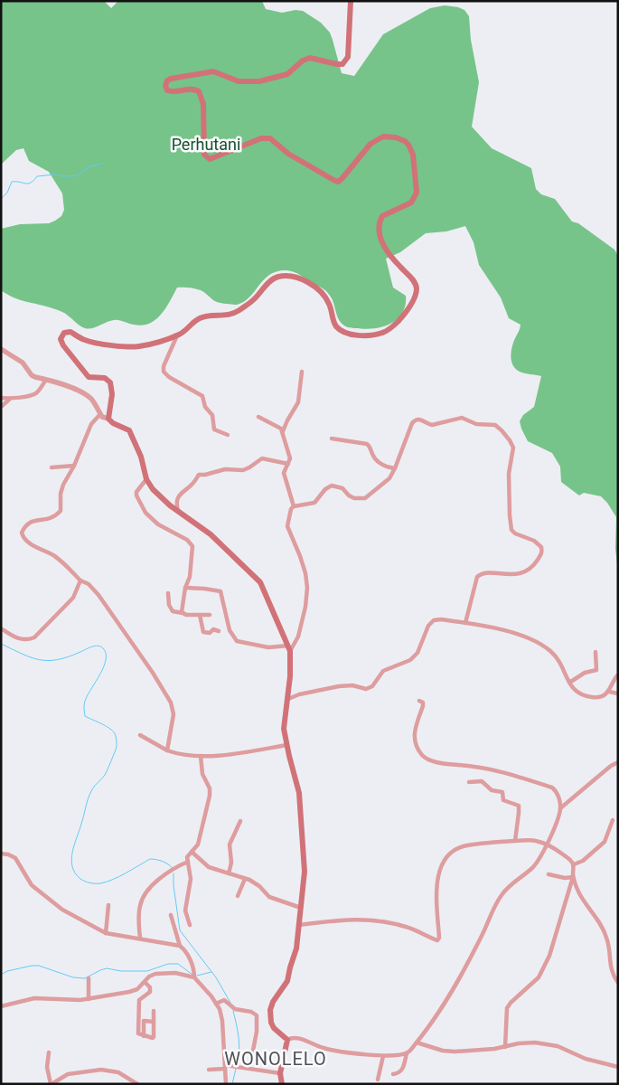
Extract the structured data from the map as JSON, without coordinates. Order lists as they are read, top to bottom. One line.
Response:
{"districts":["WONOLELO"],"parks":["Perhutani"]}
